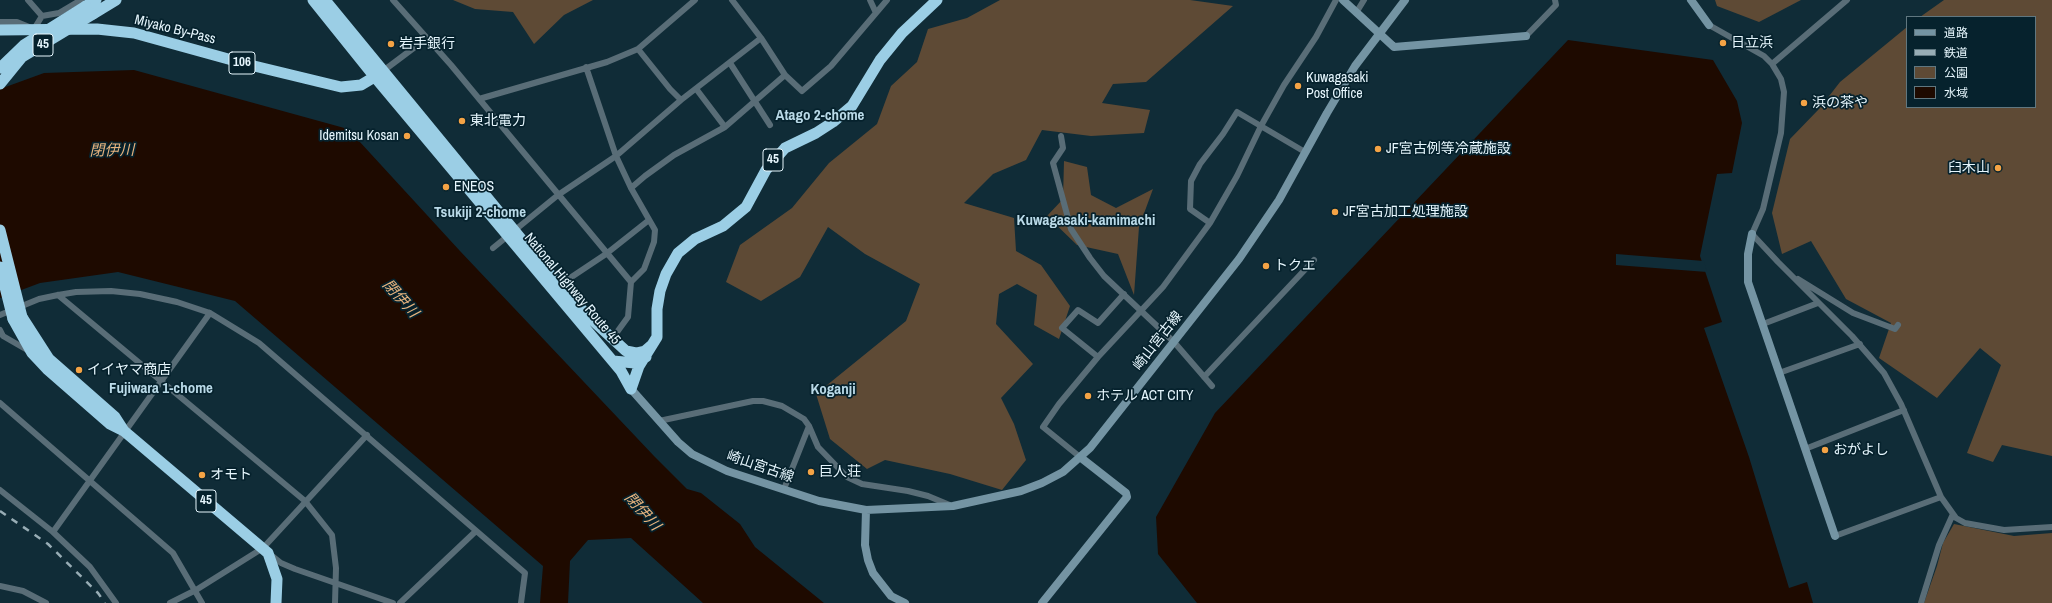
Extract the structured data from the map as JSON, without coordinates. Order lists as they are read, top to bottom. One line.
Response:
{"streets":{"highway":["Miyako By-Pass","45","106","National Highway Route 45"],"main road":["崎山宮古線"]},"crossings":[["Miyako By-Pass","National Highway Route 45"],["45","National Highway Route 45"],["45","崎山宮古線"]],"districts":["Atago 2-chome","Tsukiji 2-chome","Kuwagasaki-kamimachi","Fujiwara 1-chome","Koganji"],"water":["閉伊川"],"places":["日立浜","岩手銀行","Kuwagasaki Post Office","浜の茶や","東北電力","Idemitsu Kosan","JF宮古例等冷蔵施設","臼木山","ENEOS","JF宮古加工処理施設","トクエ","イイヤマ商店","ホテル ACT CITY","おがよし","巨人荘","オモト"],"legend":["道路","鉄道","公園","水域"]}
